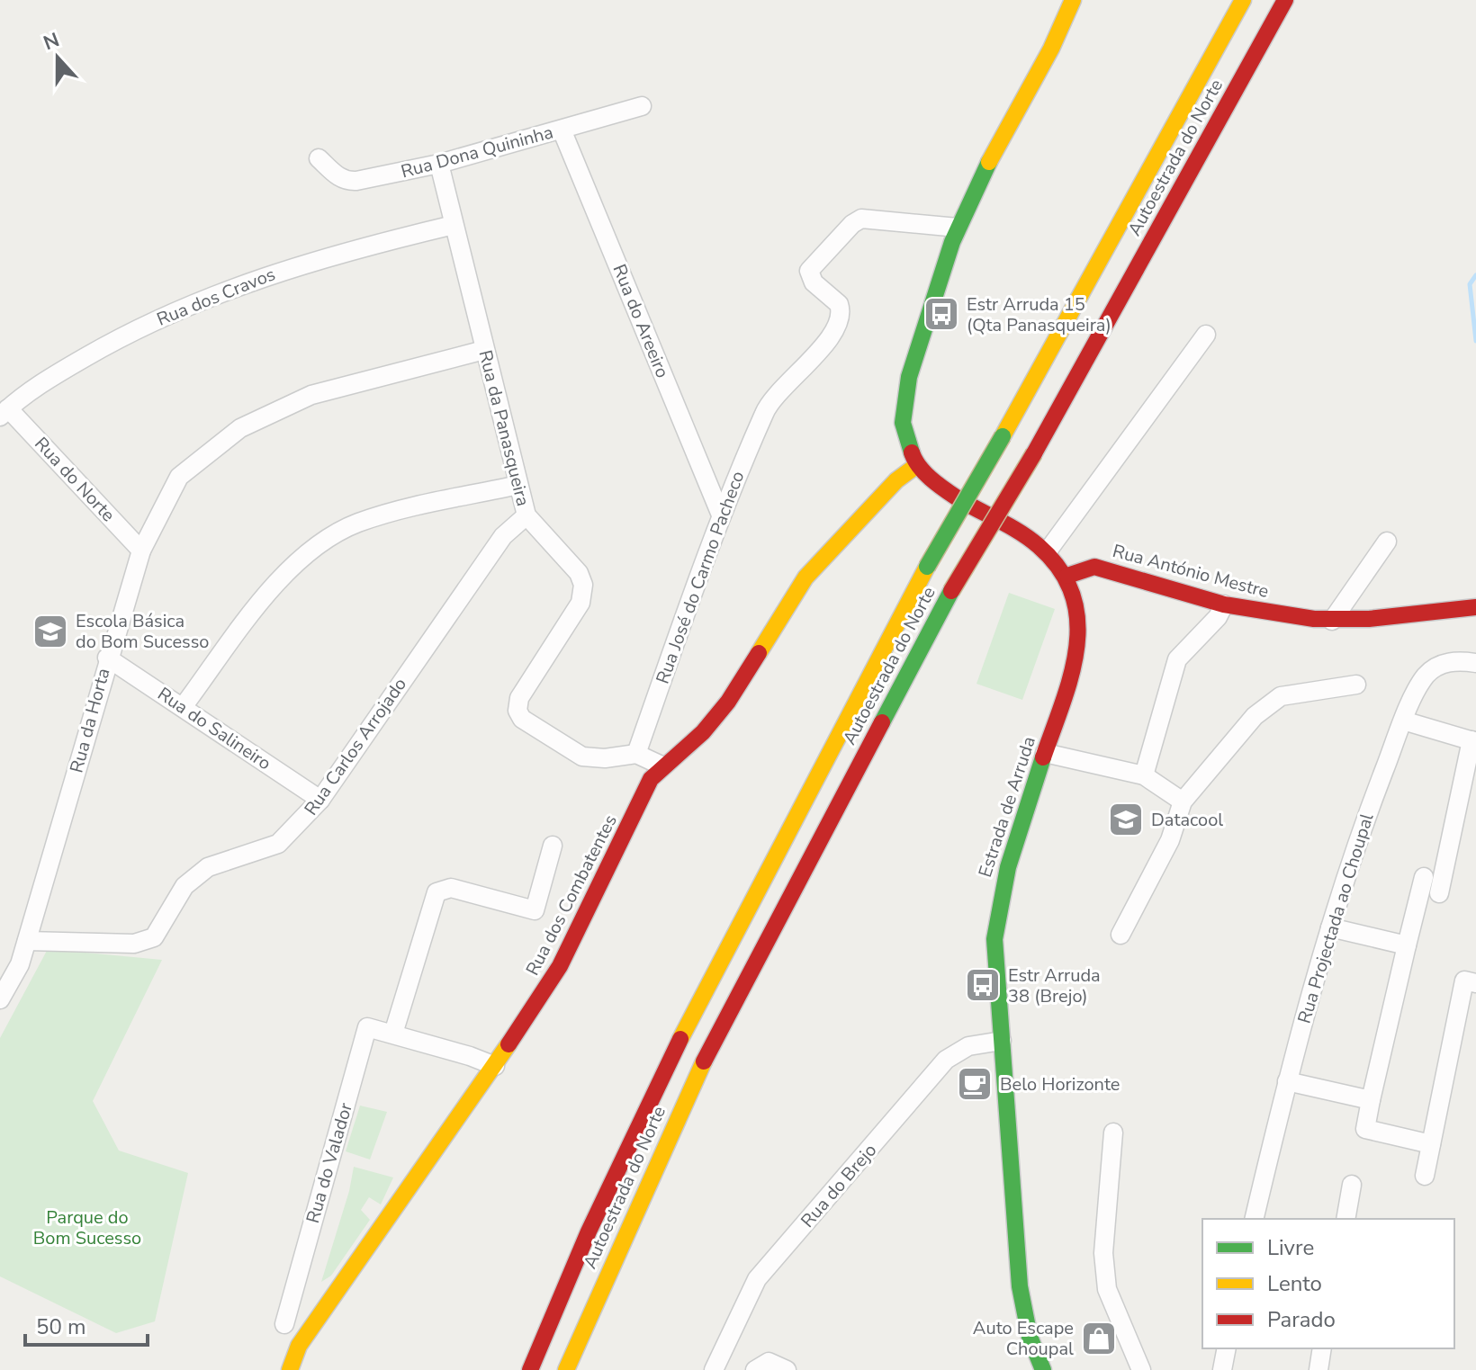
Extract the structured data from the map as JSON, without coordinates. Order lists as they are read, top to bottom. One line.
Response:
{"streets":{"main road":["Autoestrada do Norte","Rua António Mestre","Estrada de Arruda","Rua dos Combatentes"],"street":["Rua Dona Quininha","Rua dos Cravos","Rua do Areeiro","Rua da Panasqueira","Rua do Norte","Rua José do Carmo Pacheco","Rua da Horta","Rua do Salineiro","Rua Carlos Arrojado","Rua Projectada ao Choupal","Rua do Valador","Rua do Brejo"]},"crossings":[["Rua Dona Quininha","Rua do Areeiro"],["Rua Dona Quininha","Rua da Panasqueira"],["Rua dos Cravos","Rua da Panasqueira"],["Rua dos Cravos","Rua do Norte"],["Rua do Areeiro","Rua José do Carmo Pacheco"],["Rua da Panasqueira","Rua José do Carmo Pacheco"],["Rua da Panasqueira","Rua da Horta"],["Rua da Panasqueira","Rua Carlos Arrojado"],["Rua do Norte","Rua da Horta"],["Rua António Mestre","Estrada de Arruda"],["Rua da Horta","Rua do Salineiro"],["Rua da Horta","Rua Carlos Arrojado"],["Rua do Salineiro","Rua Carlos Arrojado"],["Estrada de Arruda","Rua dos Combatentes"],["Estrada de Arruda","Rua do Brejo"],["Rua dos Combatentes","Rua do Valador"]],"parks":["Parque do Bom Sucesso"],"places":{"bus stop":["Estr Arruda 15 (Qta Panasqueira)","Estr Arruda 38 (Brejo)"],"school or university":["Escola Básica do Bom Sucesso","Datacool"],"cafe":["Belo Horizonte"],"shop":["Auto Escape Choupal"]},"legend":["Livre","Lento","Parado"],"scale_bar":"50 m","north":"top"}
